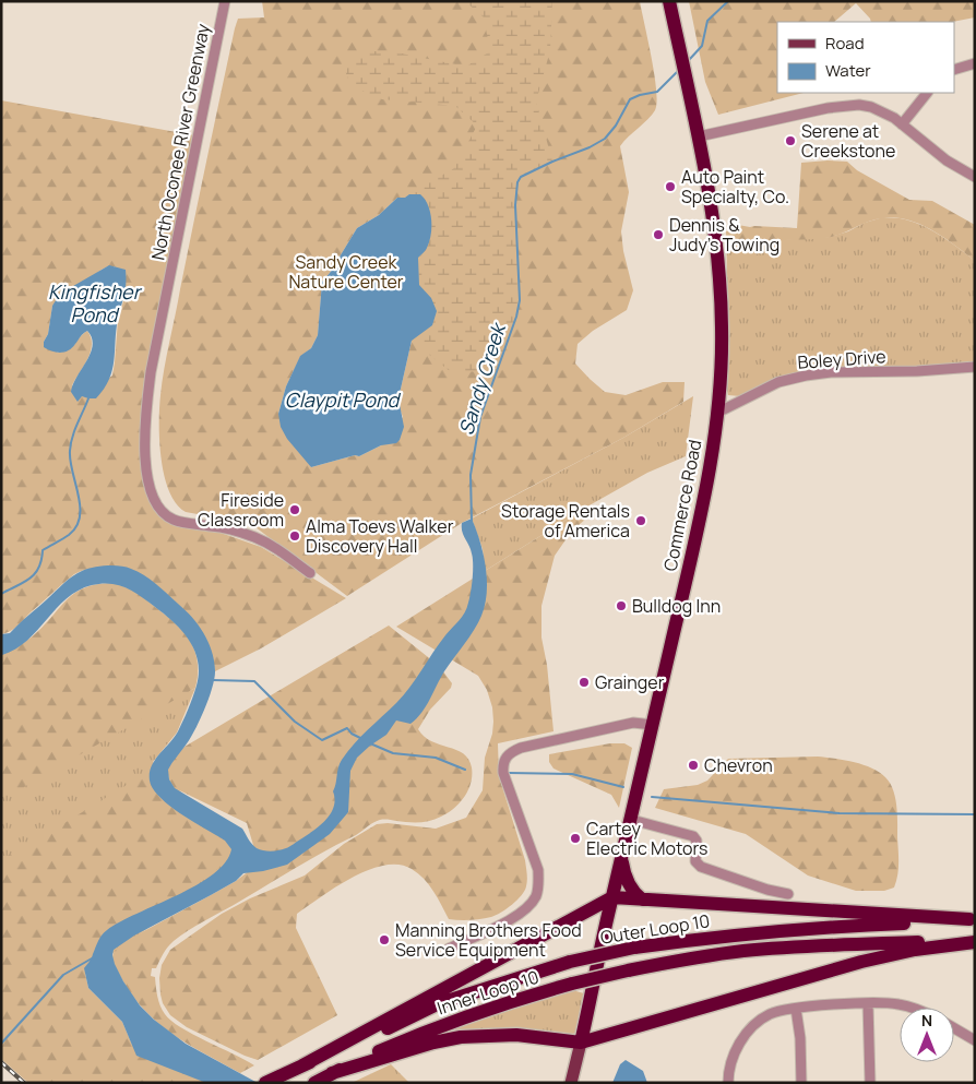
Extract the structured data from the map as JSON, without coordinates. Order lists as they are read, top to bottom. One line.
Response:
{"streets":{"highway":["Commerce Road","Outer Loop 10","Inner Loop 10"],"street":["North Oconee River Greenway","Boley Drive"]},"crossings":[["Boley Drive","Commerce Road"]],"water":["Kingfisher Pond","Sandy Creek","Claypit Pond"],"parks":["Sandy Creek Nature Center"],"places":["Serene at Creekstone","Auto Paint Specialty, Co.","Dennis & Judy's Towing","Fireside Classroom","Storage Rentals of America","Alma Toevs Walker Discovery Hall","Bulldog Inn","Grainger","Chevron","Cartey Electric Motors","Manning Brothers Food Service Equipment"],"legend":["Road","Water"],"north":"top"}
